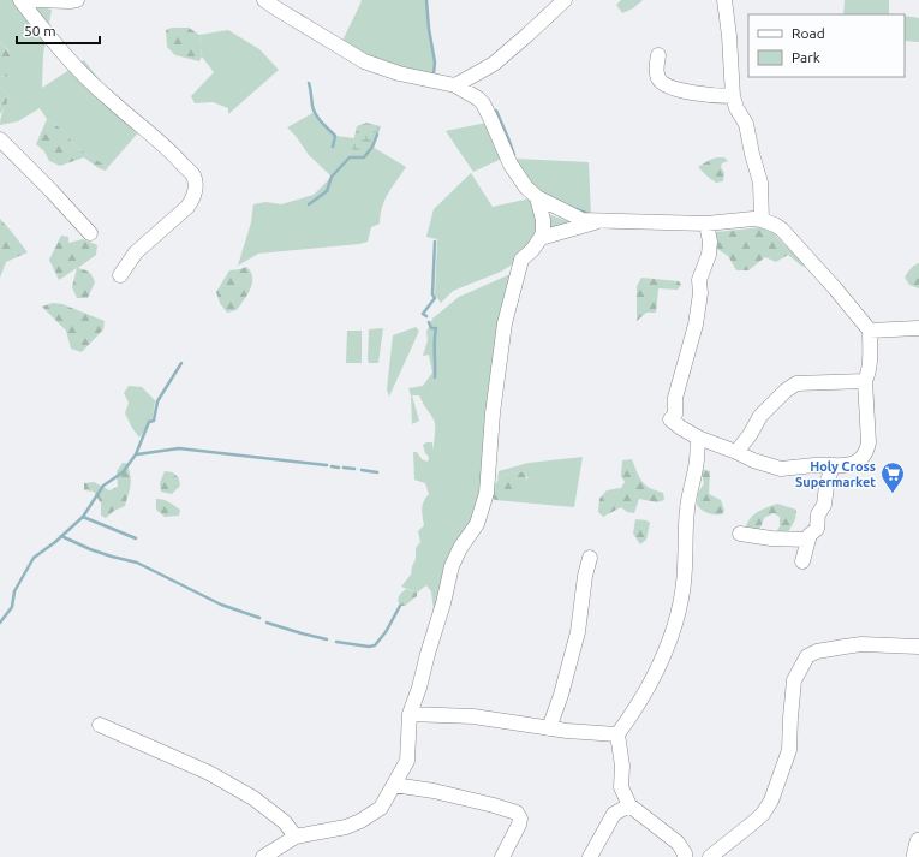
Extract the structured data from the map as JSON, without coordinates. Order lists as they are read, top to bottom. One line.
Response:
{"places":{"supermarket":["Holy Cross Supermarket"]},"legend":["Road","Park"],"scale_bar":"50 m"}
